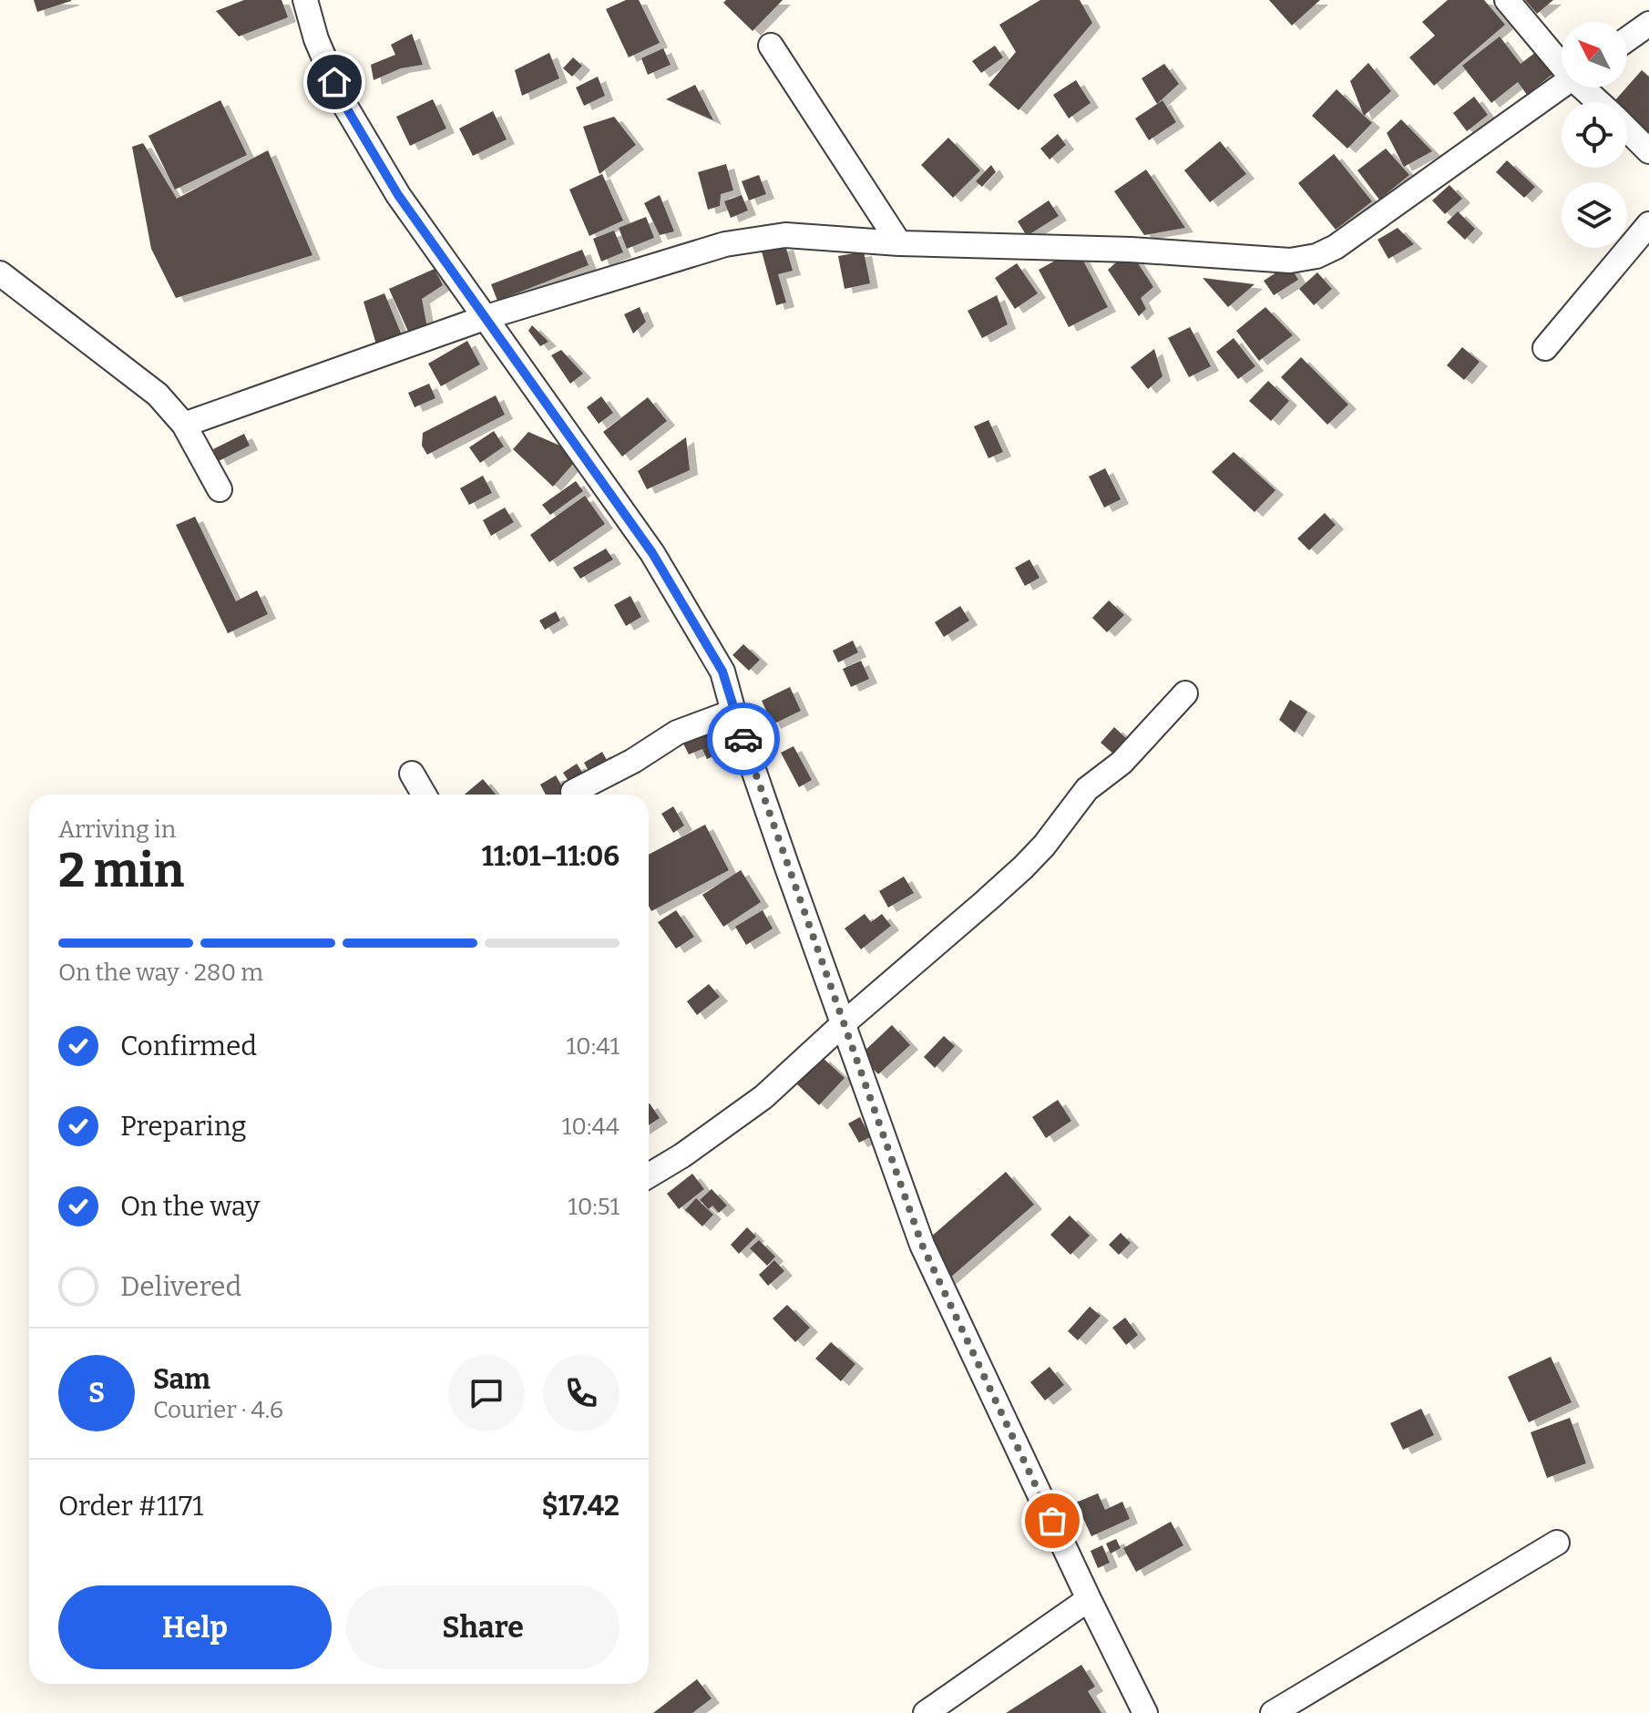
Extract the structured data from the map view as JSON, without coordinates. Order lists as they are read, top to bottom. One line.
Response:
{"north":"top left","page":{"heading":["2 min","Arriving in","11:01–11:06"],"panel":["Sam","Courier · 4.6","Order #1171","$17.42"],"bar":"On the way · 280 m","list":[["Confirmed","10:41"],["Preparing","10:44"],["On the way","10:51"],"Delivered"],"round":"S","buttons":["Help","Share"]}}
